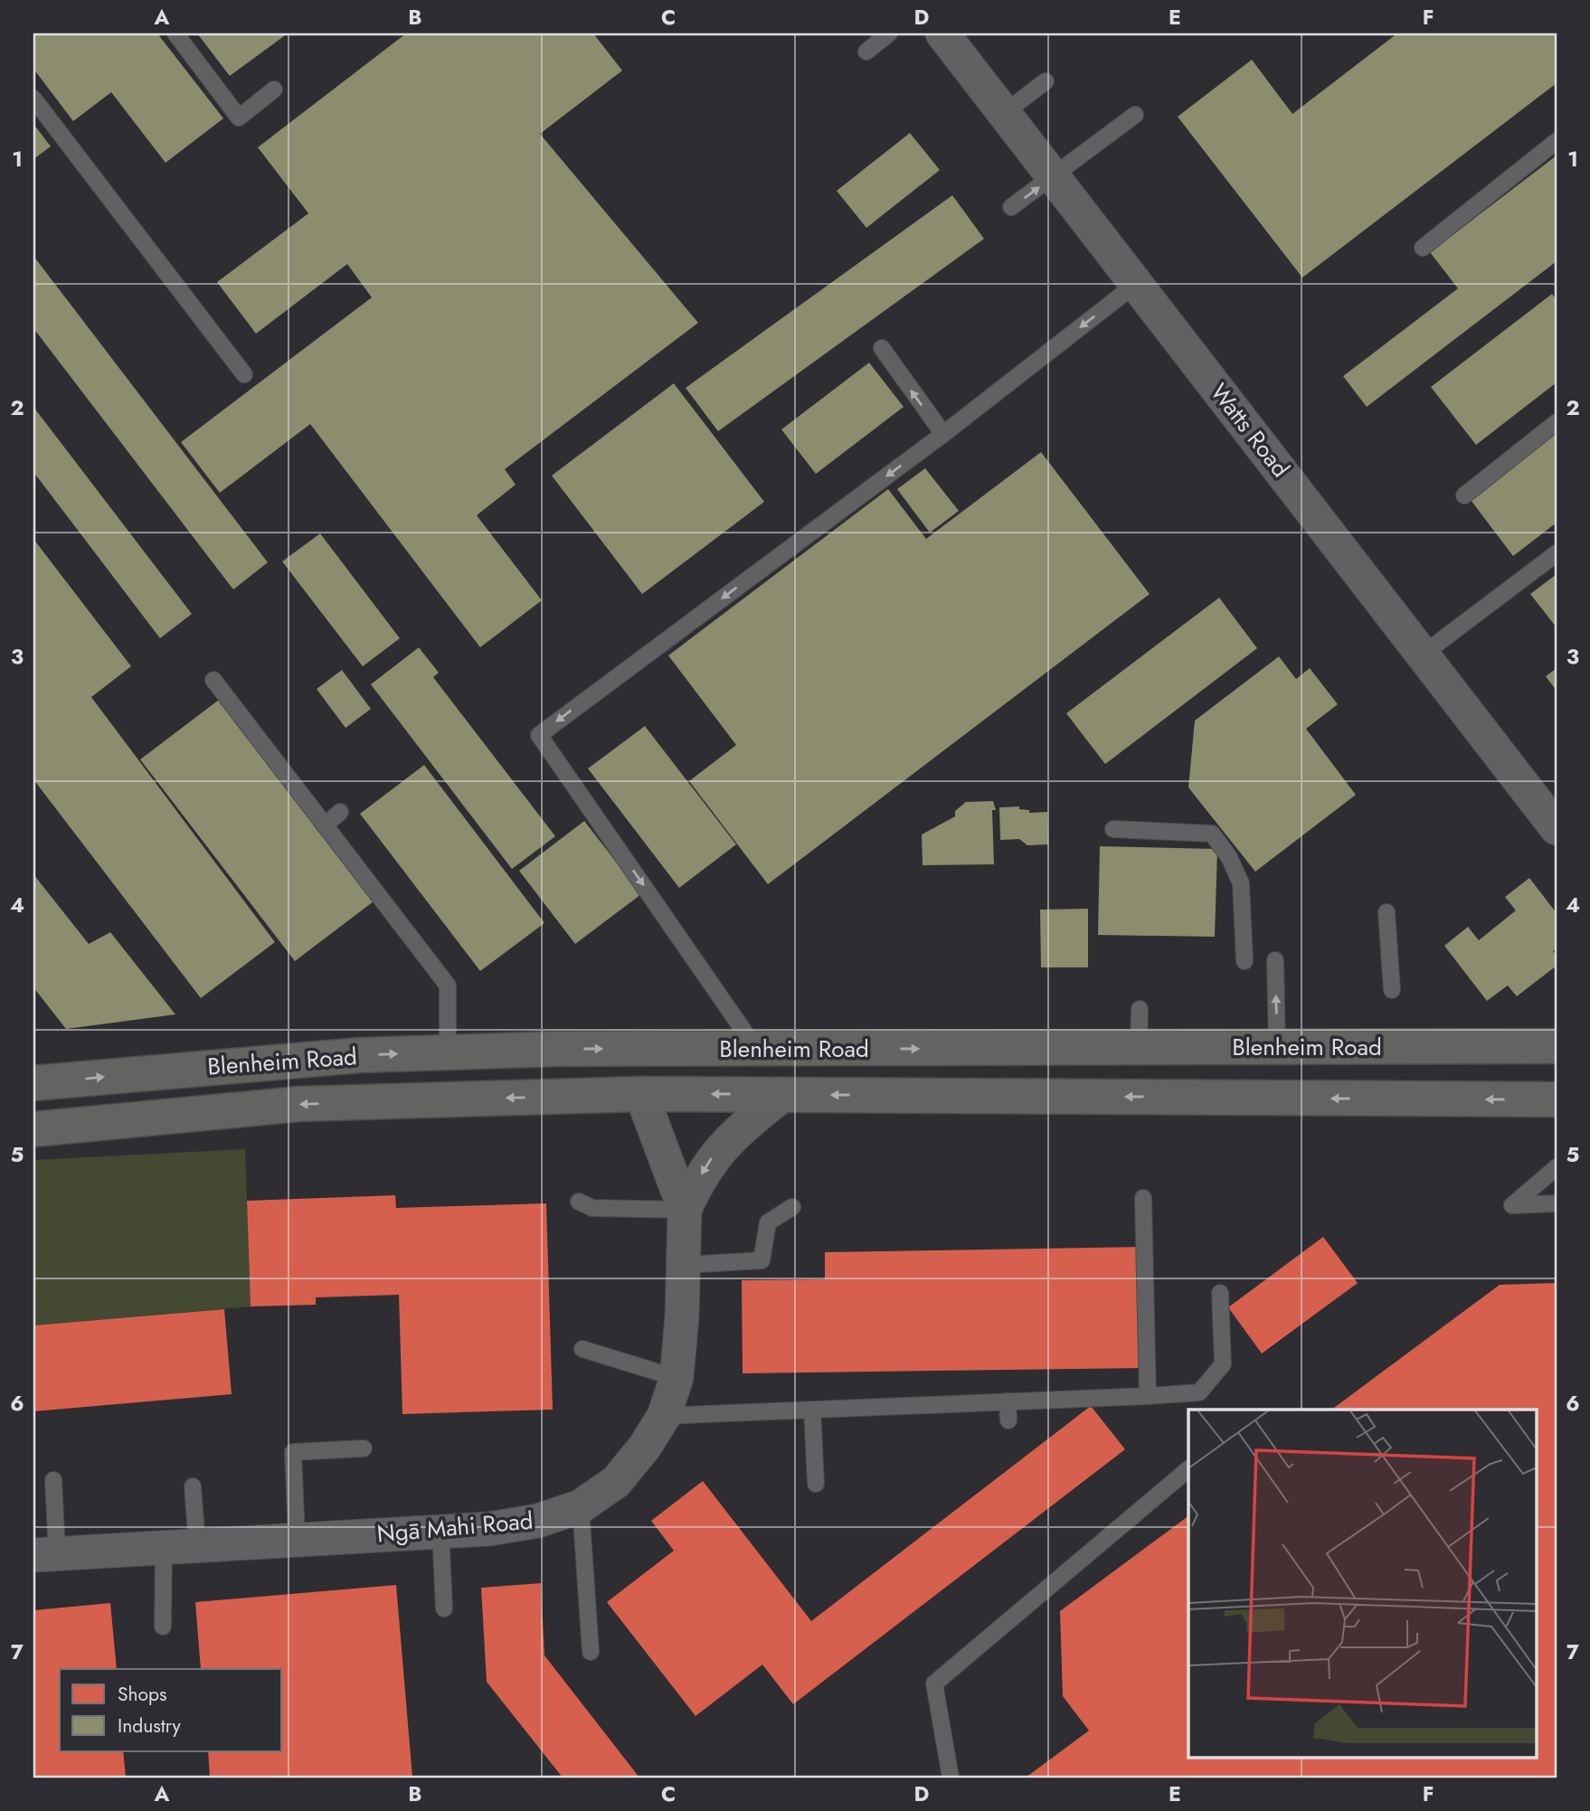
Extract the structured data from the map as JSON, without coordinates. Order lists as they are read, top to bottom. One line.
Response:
{"streets":{"main road":["Blenheim Road"],"street":["Watts Road","Ngā Mahi Road"]},"crossings":[["Blenheim Road","Ngā Mahi Road"]],"legend":["Shops","Industry"],"grid":{"columns":["A","B","C","D","E","F"],"rows":["1","2","3","4","5","6","7"]}}
